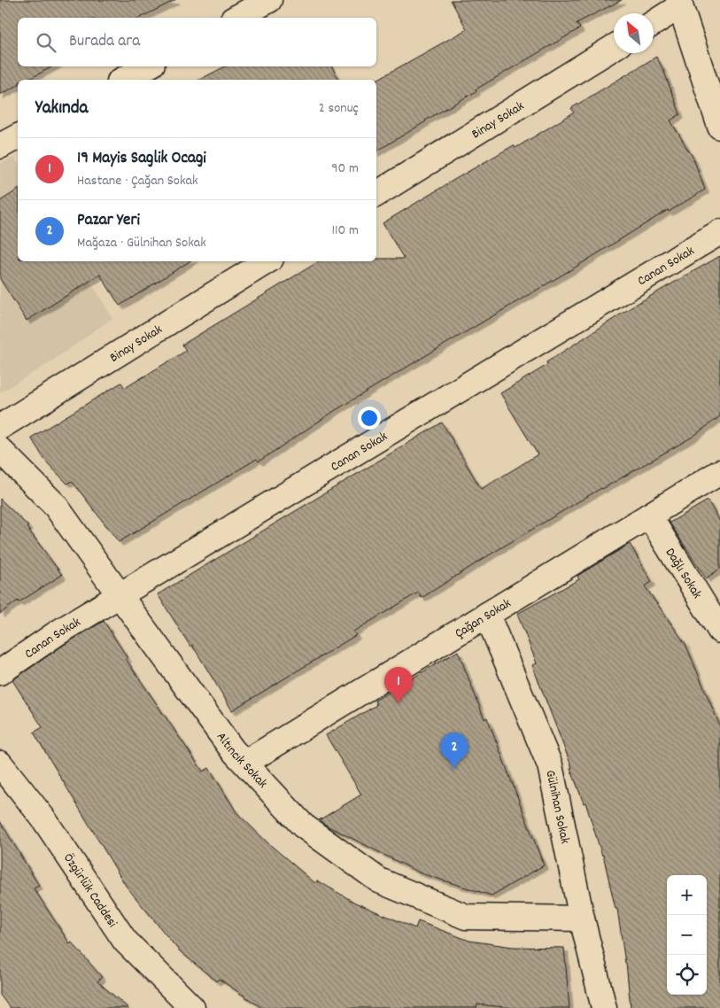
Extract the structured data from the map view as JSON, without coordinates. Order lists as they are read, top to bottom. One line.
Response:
{"streets":{"street":["Binay Sokak","Canan Sokak","Dağlı Sokak","Çağan Sokak","Altıncık Sokak","Gülnihan Sokak","Özgürlük Caddesi"]},"crossings":[["Canan Sokak","Altıncık Sokak"],["Dağlı Sokak","Çağan Sokak"],["Çağan Sokak","Altıncık Sokak"],["Çağan Sokak","Gülnihan Sokak"],["Altıncık Sokak","Gülnihan Sokak"]],"north":"top left","page":{"search":"Burada ara","heading":["Yakında","2 sonuç"],"list":[{"mark":"1","name":"19 Mayis Saglik Ocagi","note":"Hastane · Çağan Sokak","value":"90 m"},{"mark":"2","name":"Pazar Yeri","note":"Mağaza · Gülnihan Sokak","value":"110 m"}],"pins":["1","2"],"map_buttons":["+","−"]}}
